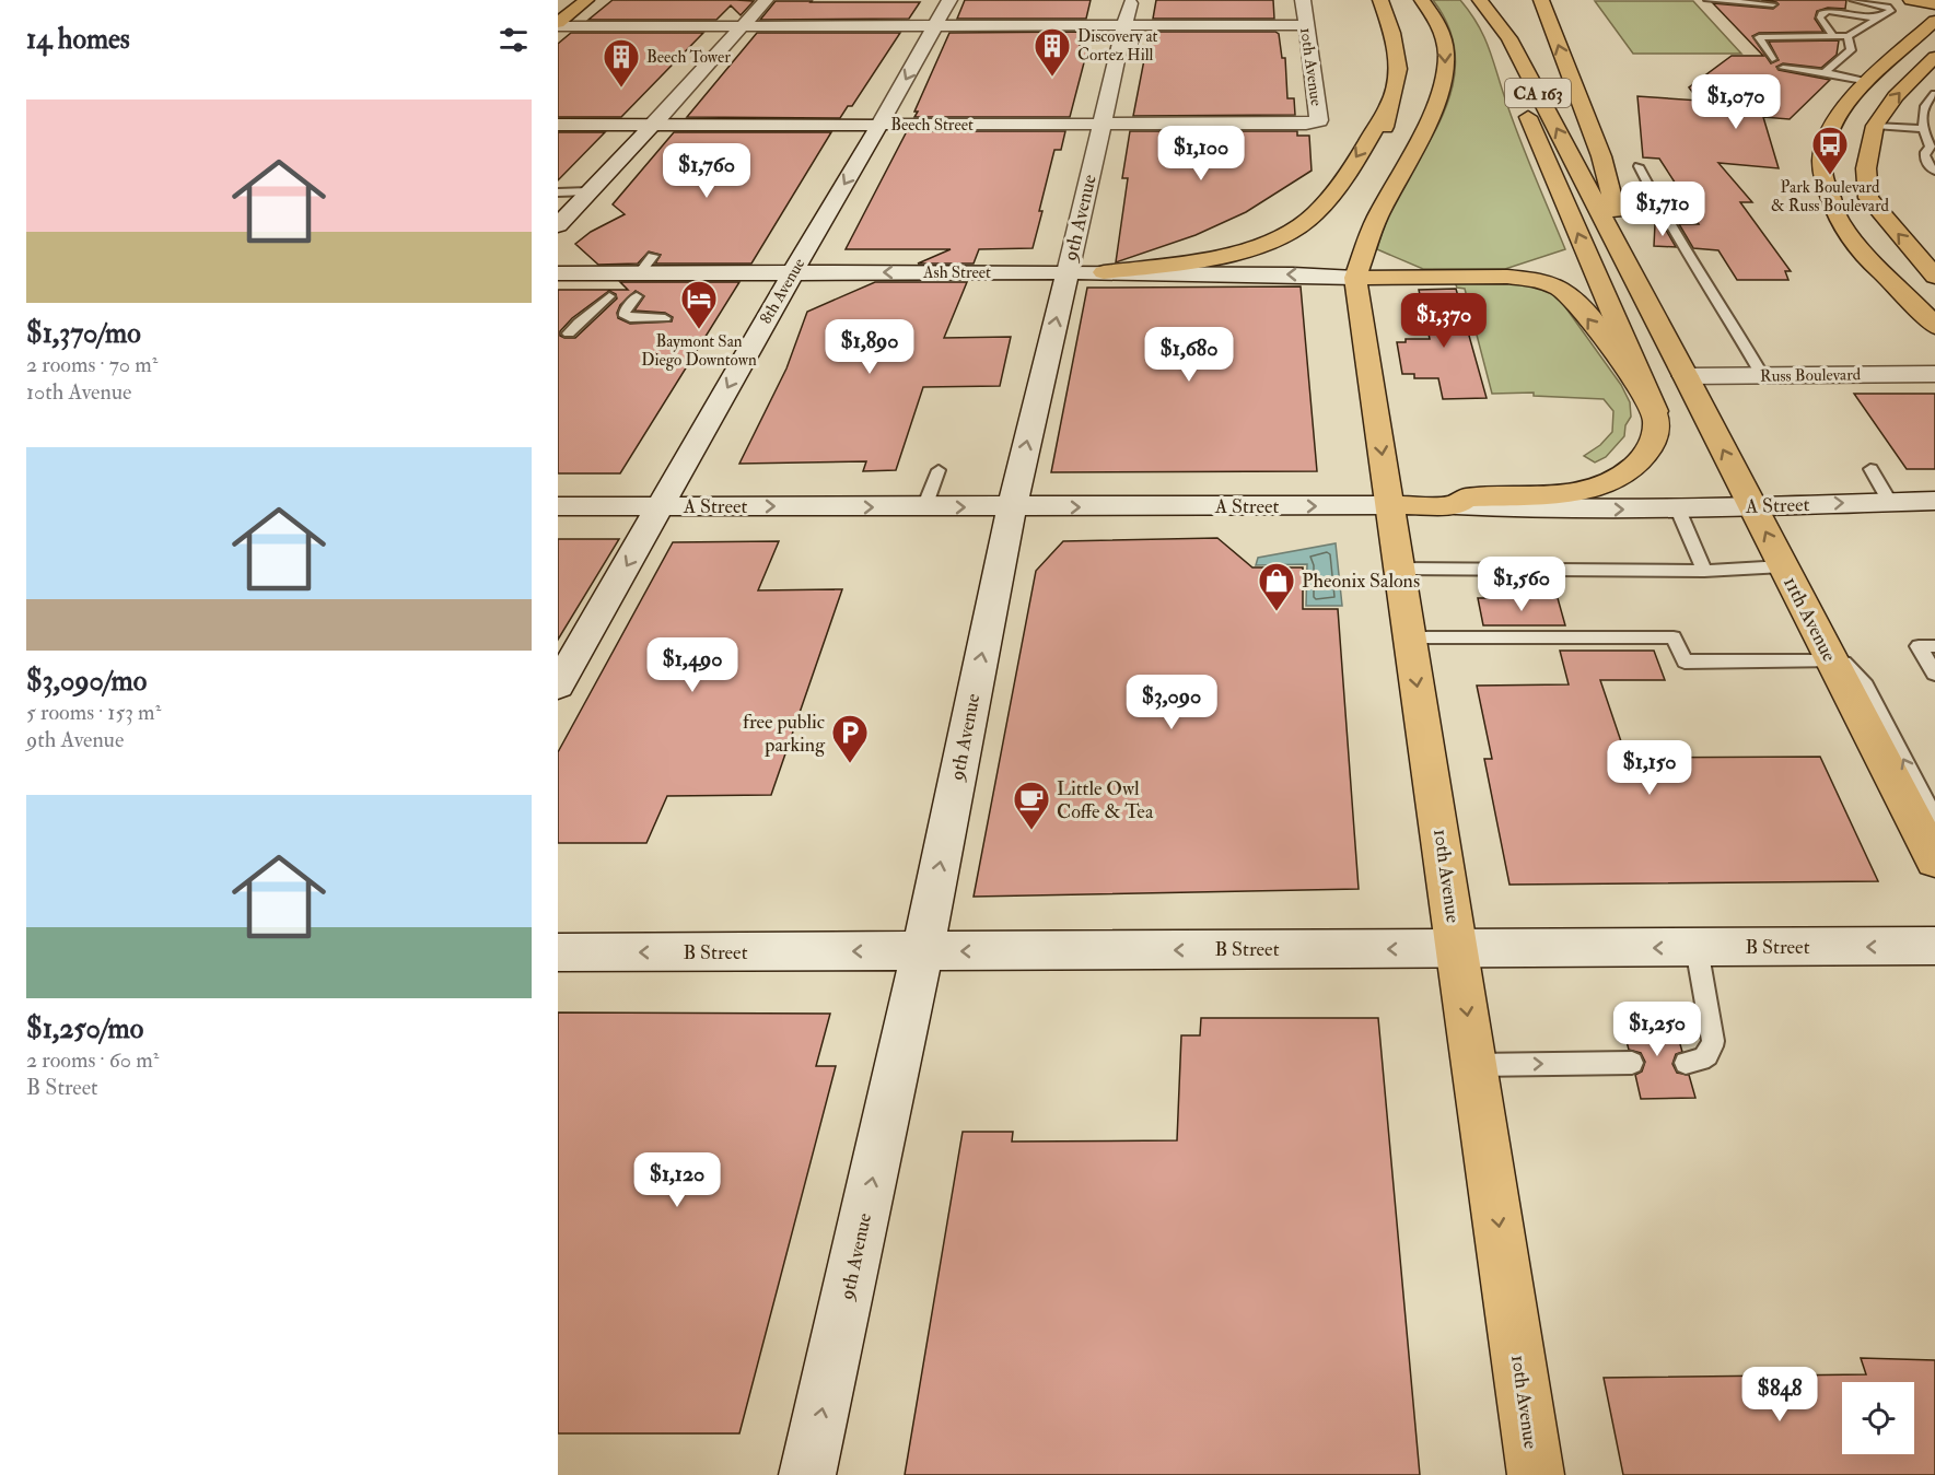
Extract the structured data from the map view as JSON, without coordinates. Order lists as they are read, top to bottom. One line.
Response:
{"streets":{"main road":["10th Avenue","CA 163","A Street","11th Avenue"],"street":["Beech Street","9th Avenue","Ash Street","8th Avenue","Russ Boulevard","B Street"]},"crossings":[["10th Avenue","Beech Street"],["10th Avenue","Ash Street"],["10th Avenue","A Street"],["10th Avenue","B Street"],["CA 163","Russ Boulevard"],["CA 163","11th Avenue"],["Beech Street","9th Avenue"],["Beech Street","8th Avenue"],["9th Avenue","Ash Street"],["9th Avenue","A Street"],["9th Avenue","B Street"],["Ash Street","8th Avenue"],["8th Avenue","A Street"],["Russ Boulevard","11th Avenue"],["A Street","11th Avenue"]],"one_way":["10th Avenue","9th Avenue","A Street","11th Avenue","B Street"],"places":{"building":["Discovery at Cortez Hill","Beech Tower"],"bus stop":["Park Boulevard & Russ Boulevard"],"hotel":["Baymont San Diego Downtown"],"shop":["Pheonix Salons"],"parking":["free public parking"],"cafe":["Little Owl Coffe & Tea"]},"page":{"heading":"14 homes","price":["$1,070","$1,100","$1,760","$1,710","$1,370","$1,890","$1,680","$1,560","$1,490","$3,090","$1,150","$1,250","$1,120","$848"],"list":[{"name":"$1,370/mo","note":"2 rooms · 70 m² · 10th Avenue"},{"name":"$3,090/mo","note":"5 rooms · 153 m² · 9th Avenue"},{"name":"$1,250/mo","note":"2 rooms · 60 m² · B Street"}]}}
